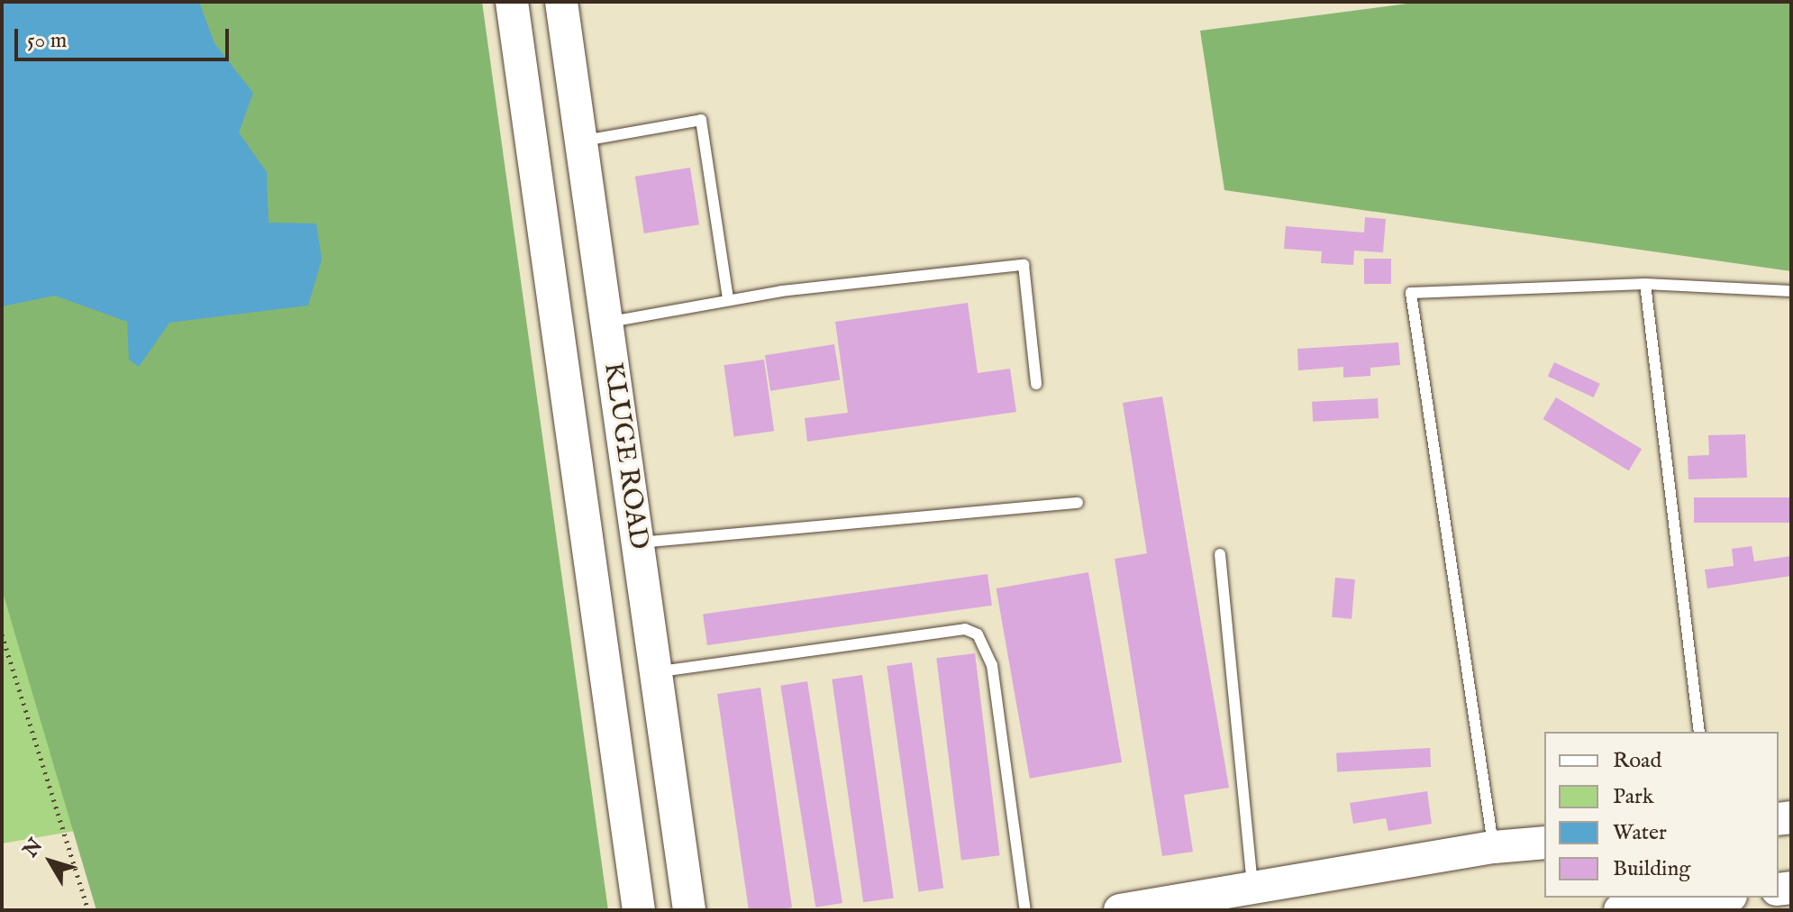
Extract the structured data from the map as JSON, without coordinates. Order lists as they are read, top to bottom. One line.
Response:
{"streets":{"main road":["KLUGE ROAD"]},"legend":["Road","Park","Water","Building"],"scale_bar":"50 m","north":"top left"}
